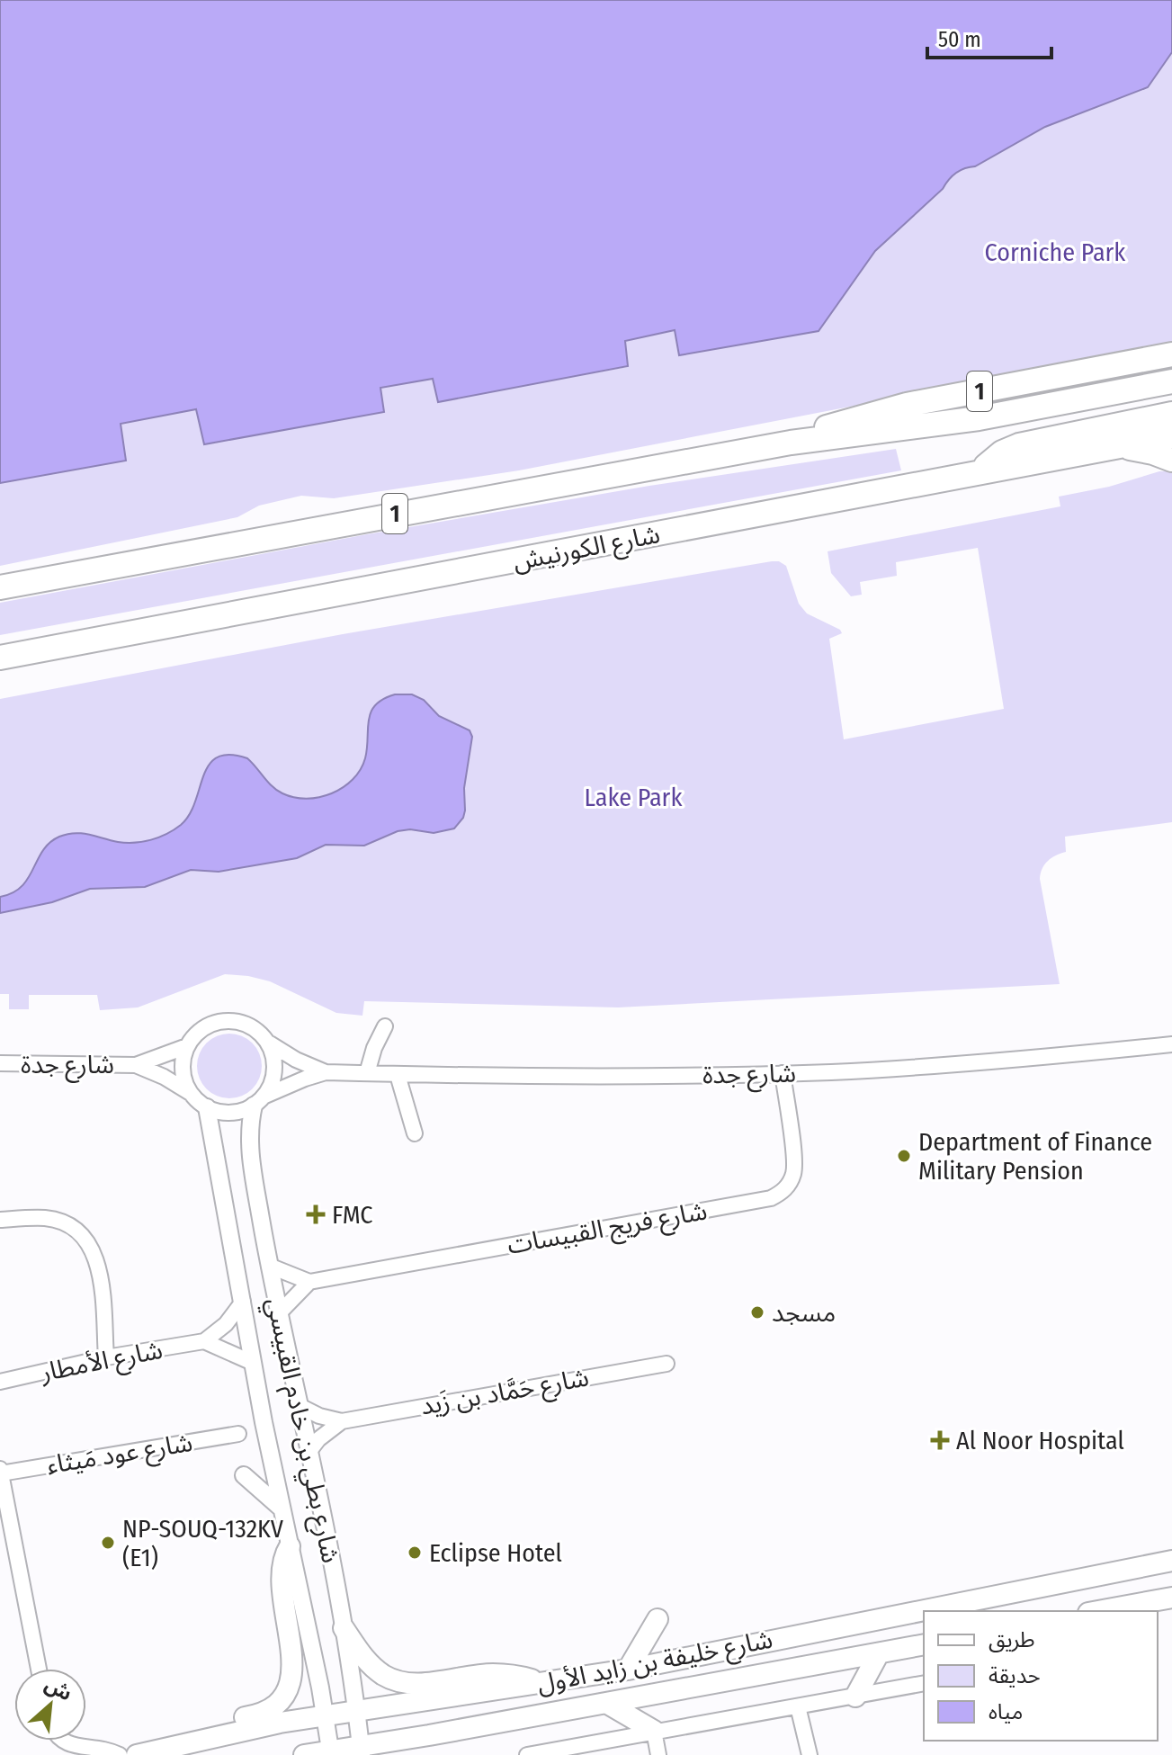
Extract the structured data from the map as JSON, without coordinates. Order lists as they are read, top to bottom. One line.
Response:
{"streets":{"highway":["1","شارع الكورنيش"],"main road":["شارع خليفة بن زايد الأول"],"street":["شارع جدة","شارع فريج القبيسات","شارع الأمطار","شارع حَمَّاد بن زَيد","شارع بطي بن خادم القبيسي","شارع عود مَيثاء"]},"crossings":[["شارع جدة","شارع فريج القبيسات"],["شارع جدة","شارع بطي بن خادم القبيسي"],["شارع حَمَّاد بن زَيد","شارع بطي بن خادم القبيسي"],["شارع بطي بن خادم القبيسي","شارع خليفة بن زايد الأول"]],"parks":["Corniche Park","Lake Park"],"places":{"other":["Department of Finance Military Pension","مسجد","NP-SOUQ-132KV (E1)","Eclipse Hotel"],"health":["FMC","Al Noor Hospital"]},"legend":["طريق","حديقة","مياه"],"scale_bar":"50 m","north":"top right"}
